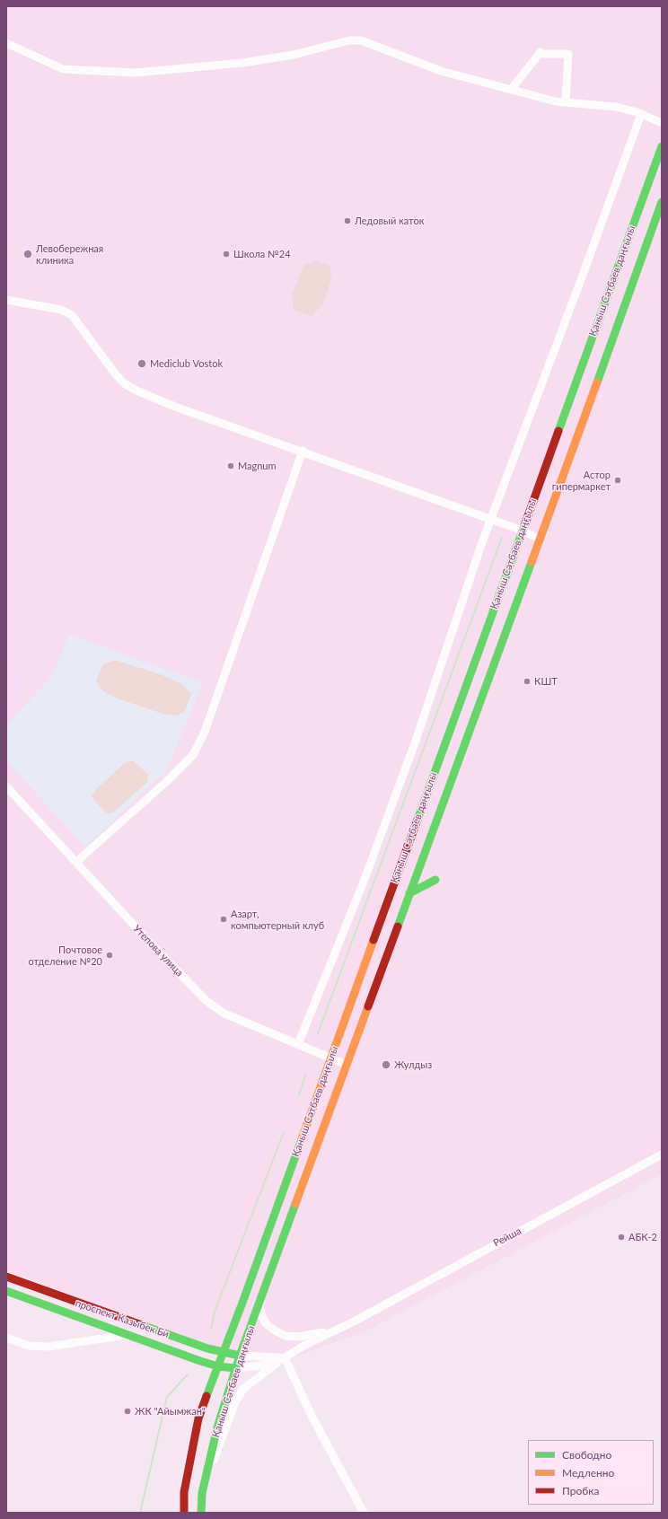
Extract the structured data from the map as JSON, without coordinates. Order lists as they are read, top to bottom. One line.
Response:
{"streets":{"main road":["Қаныш Сәтбаев даңғылы","проспект Казыбек Би"],"street":["Утепова улица","Рейша"]},"crossings":[["Қаныш Сәтбаев даңғылы","Утепова улица"],["Қаныш Сәтбаев даңғылы","проспект Казыбек Би"]],"places":["Ледовый каток","Левобережная клиника","Школа №24","Mediclub Vostok","Magnum","Астор гипермаркет","КШТ","Азарт, компьютерный клуб","Почтовое отделение №20","Жулдыз","АБК-2","ЖК \"Айымжан\""],"legend":["Свободно","Медленно","Пробка"]}
